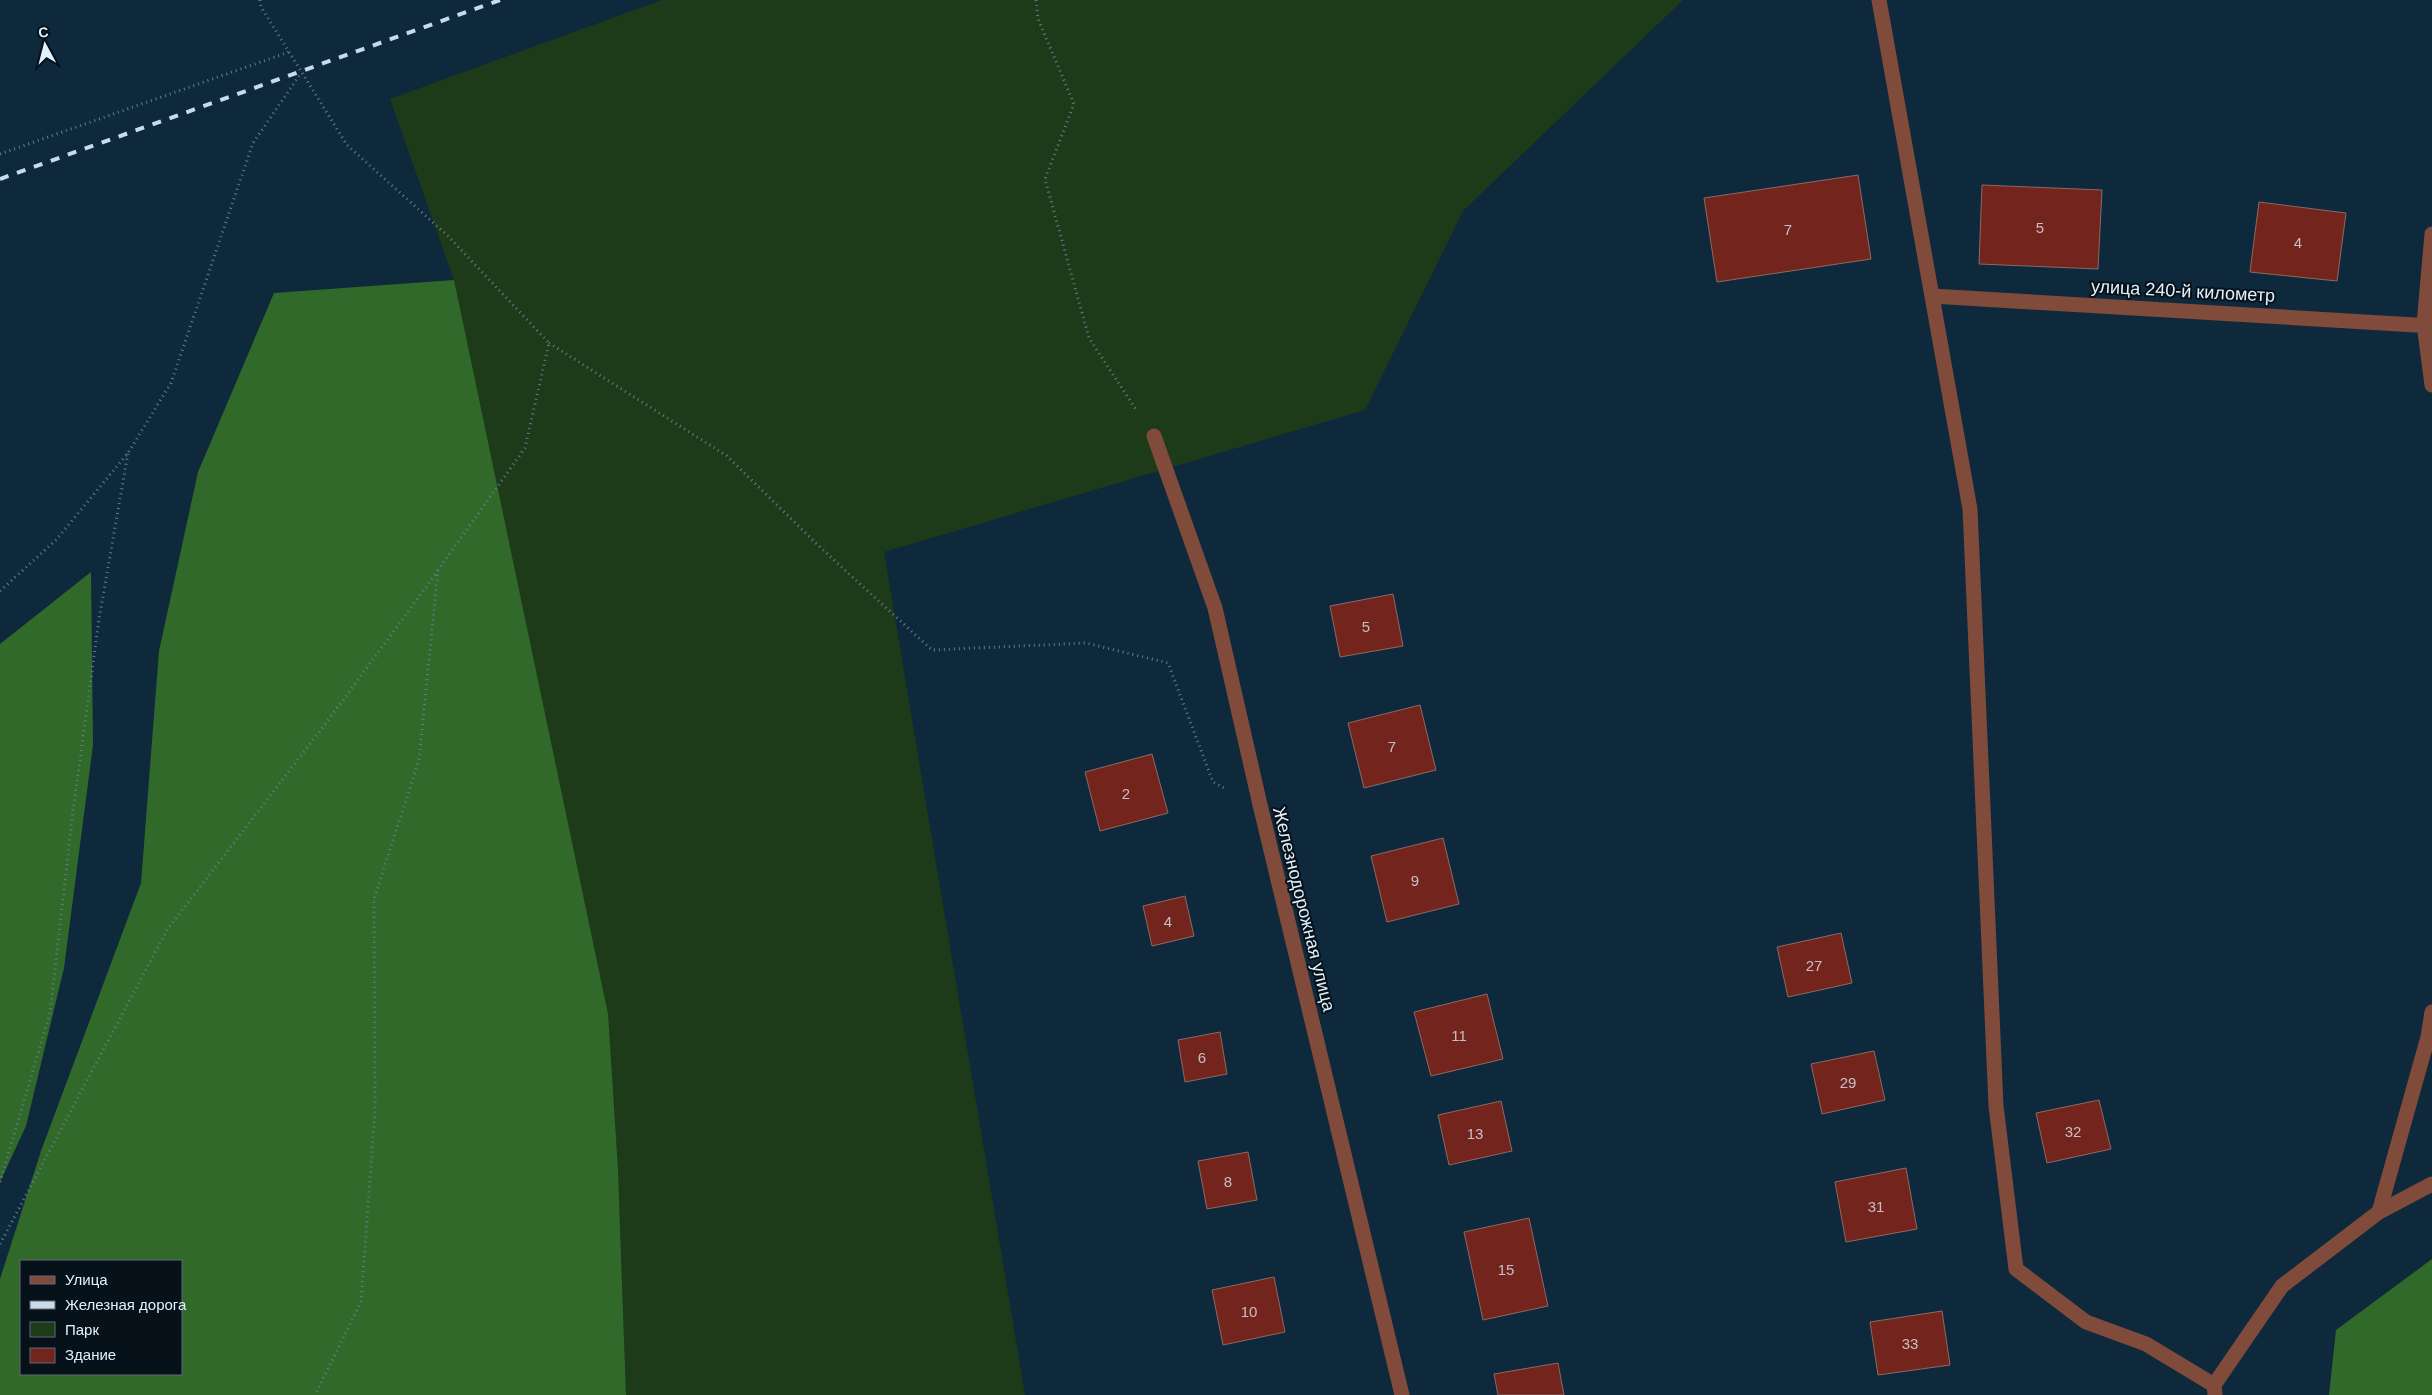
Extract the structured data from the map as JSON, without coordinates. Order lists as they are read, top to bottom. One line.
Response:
{"streets":{"street":["улица 240-й километр","Железнодорожная улица"]},"house_numbers":["5","7","4","5","7","2","9","4","27","11","6","29","32","13","8","31","15","10","33"],"legend":["Улица","Железная дорога","Парк","Здание"],"north":"top"}
